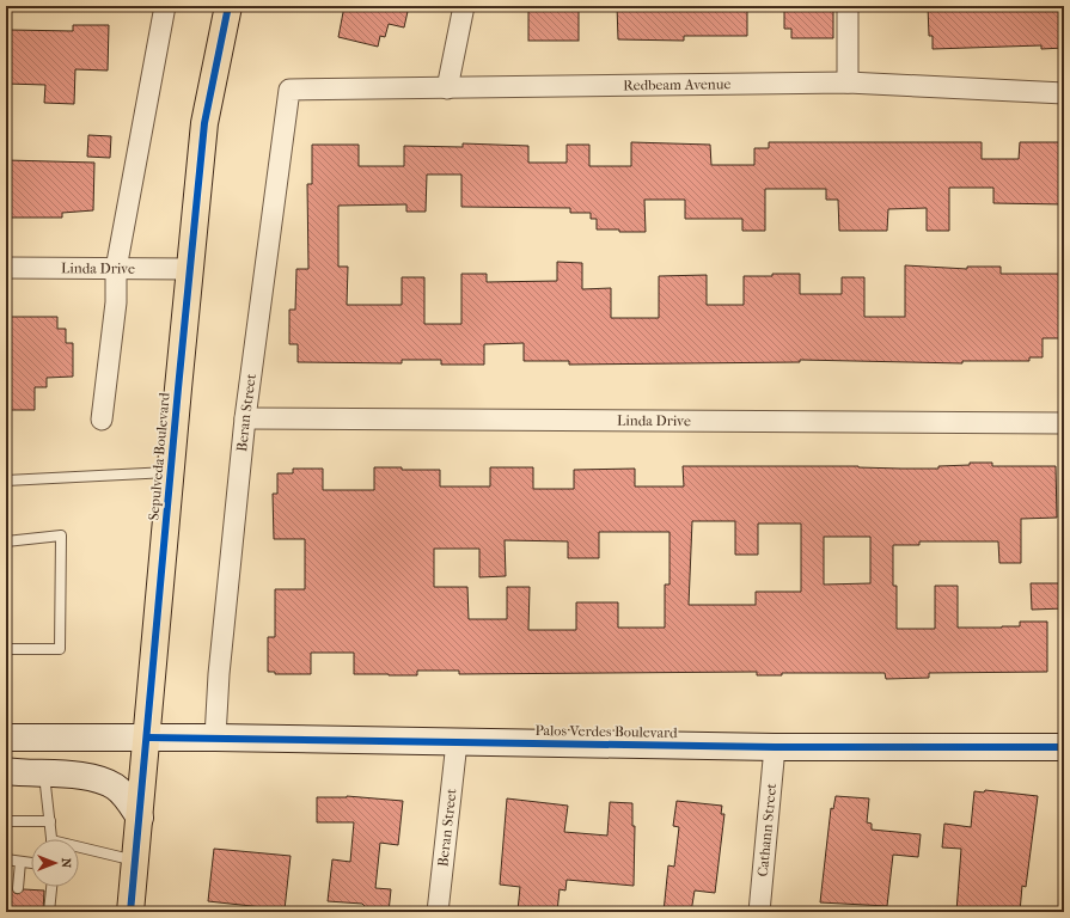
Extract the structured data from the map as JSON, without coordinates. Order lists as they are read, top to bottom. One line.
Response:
{"streets":{"main road":["Sepulveda Boulevard","Palos Verdes Boulevard"],"street":["Redbeam Avenue","Linda Drive","Beran Street","Cathann Street"]},"crossings":[["Redbeam Avenue","Beran Street"],["Linda Drive","Beran Street"],["Linda Drive","Sepulveda Boulevard"],["Beran Street","Palos Verdes Boulevard"],["Sepulveda Boulevard","Palos Verdes Boulevard"],["Palos Verdes Boulevard","Cathann Street"]],"north":"right"}
